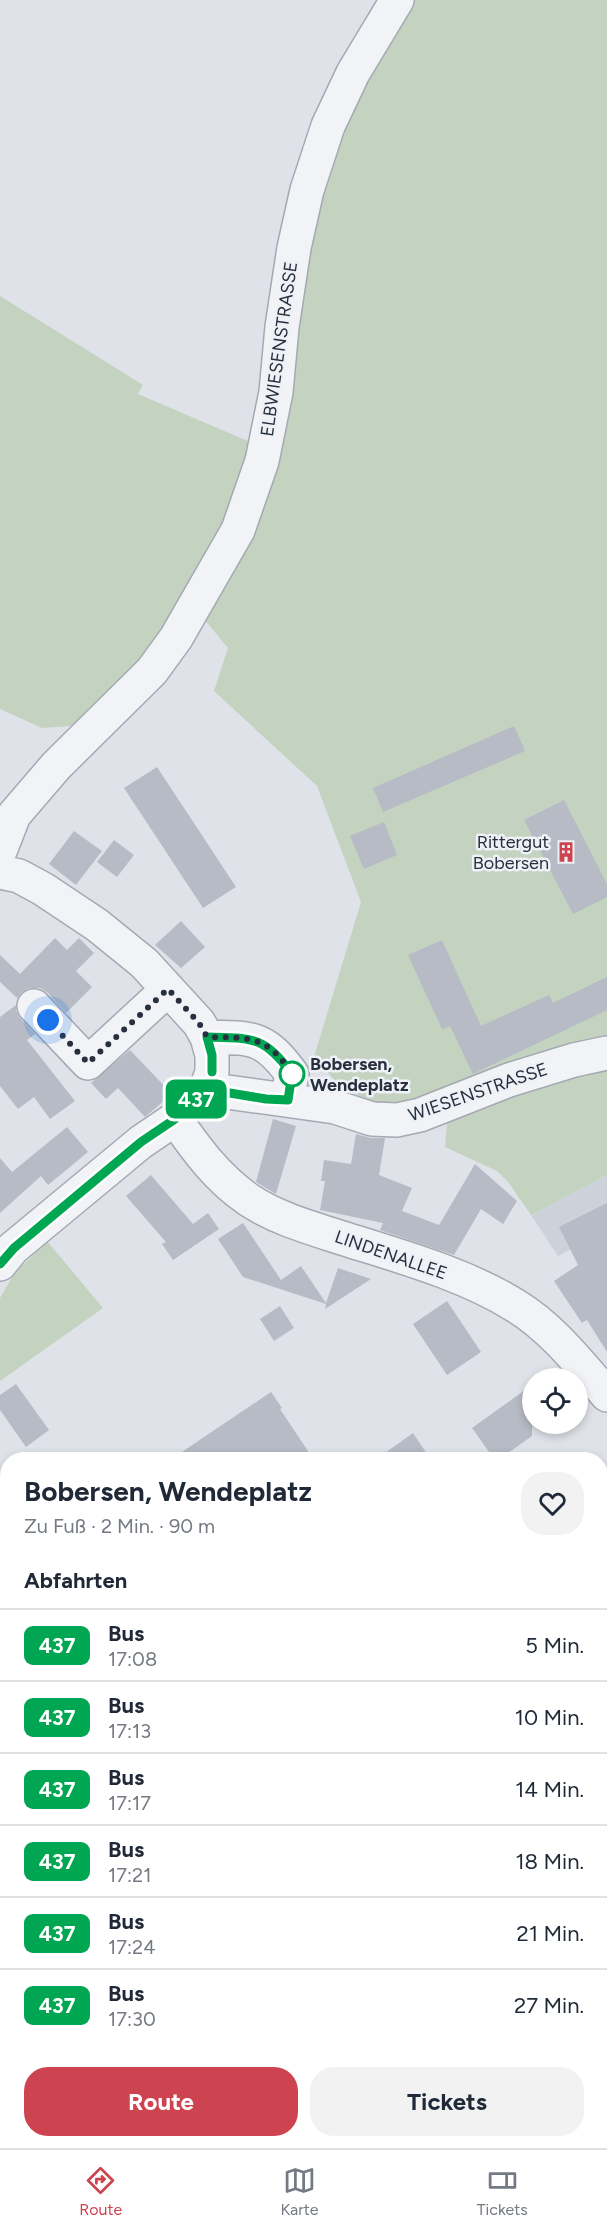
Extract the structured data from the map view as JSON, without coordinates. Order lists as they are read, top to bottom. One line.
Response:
{"streets":{"street":["ELBWIESENSTRASSE","WIESENSTRASSE","LINDENALLEE"]},"places":{"building":["Rittergut Bobersen"],"other":["Bobersen, Wendeplatz"]},"lines":["bus line 437"],"page":{"on_map":"437","heading":[["Bobersen, Wendeplatz","Zu Fuß · 2 Min. · 90 m"],"Abfahrten"],"list":[{"mark":"437","name":"Bus","note":"17:08","value":"5 Min."},{"mark":"437","name":"Bus","note":"17:13","value":"10 Min."},{"mark":"437","name":"Bus","note":"17:17","value":"14 Min."},{"mark":"437","name":"Bus","note":"17:21","value":"18 Min."},{"mark":"437","name":"Bus","note":"17:24","value":"21 Min."},{"mark":"437","name":"Bus","note":"17:30","value":"27 Min."}],"buttons":["Route","Tickets"],"tabs":["Route","Karte","Tickets"]}}
